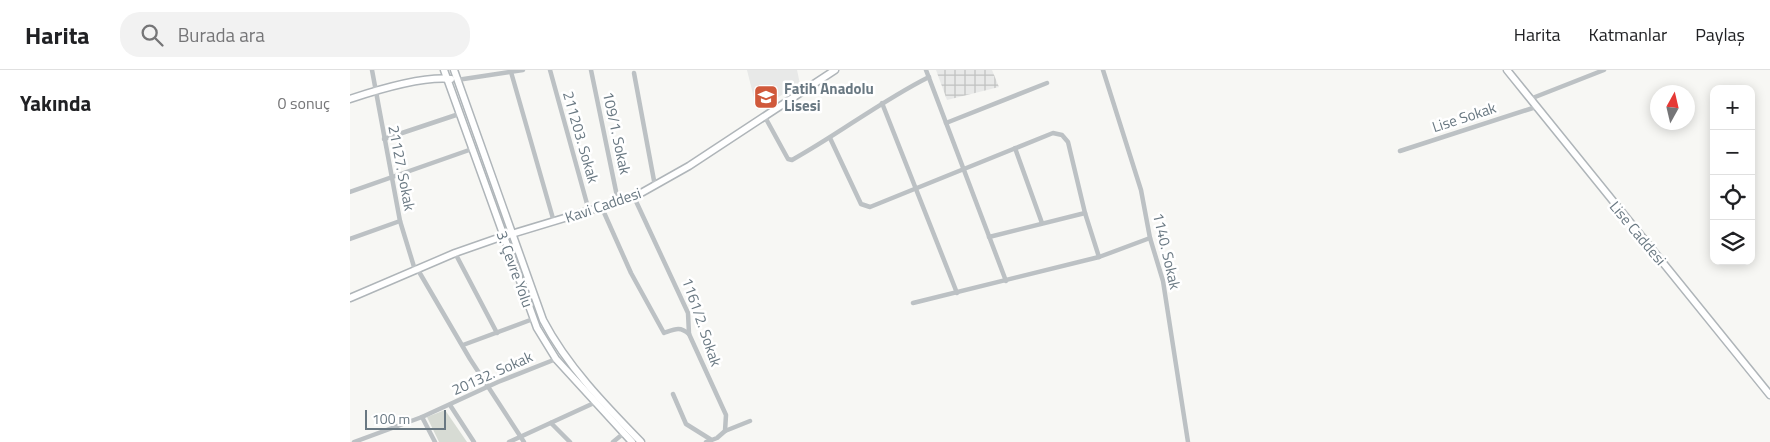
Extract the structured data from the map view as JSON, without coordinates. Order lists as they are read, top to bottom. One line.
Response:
{"streets":{"street":["Lise Sokak","109/1. Sokak","211203. Sokak","21127. Sokak","Kavi Caddesi","Lise Caddesi","1140. Sokak","3. Çevre Yolu","1161/2. Sokak","20132. Sokak"]},"crossings":[["Lise Sokak","Lise Caddesi"],["109/1. Sokak","Kavi Caddesi"],["211203. Sokak","Kavi Caddesi"],["21127. Sokak","Kavi Caddesi"],["21127. Sokak","20132. Sokak"],["Kavi Caddesi","3. Çevre Yolu"],["Kavi Caddesi","1161/2. Sokak"],["3. Çevre Yolu","20132. Sokak"]],"places":{"school or university":["Fatih Anadolu Lisesi"]},"scale_bar":"100 m","north":"top","page":{"header":"Harita","search":"Burada ara","nav":["Harita","Katmanlar","Paylaş"],"heading":["Yakında","0 sonuç"],"map_buttons":["+","−"],"scale":"100 m"}}
